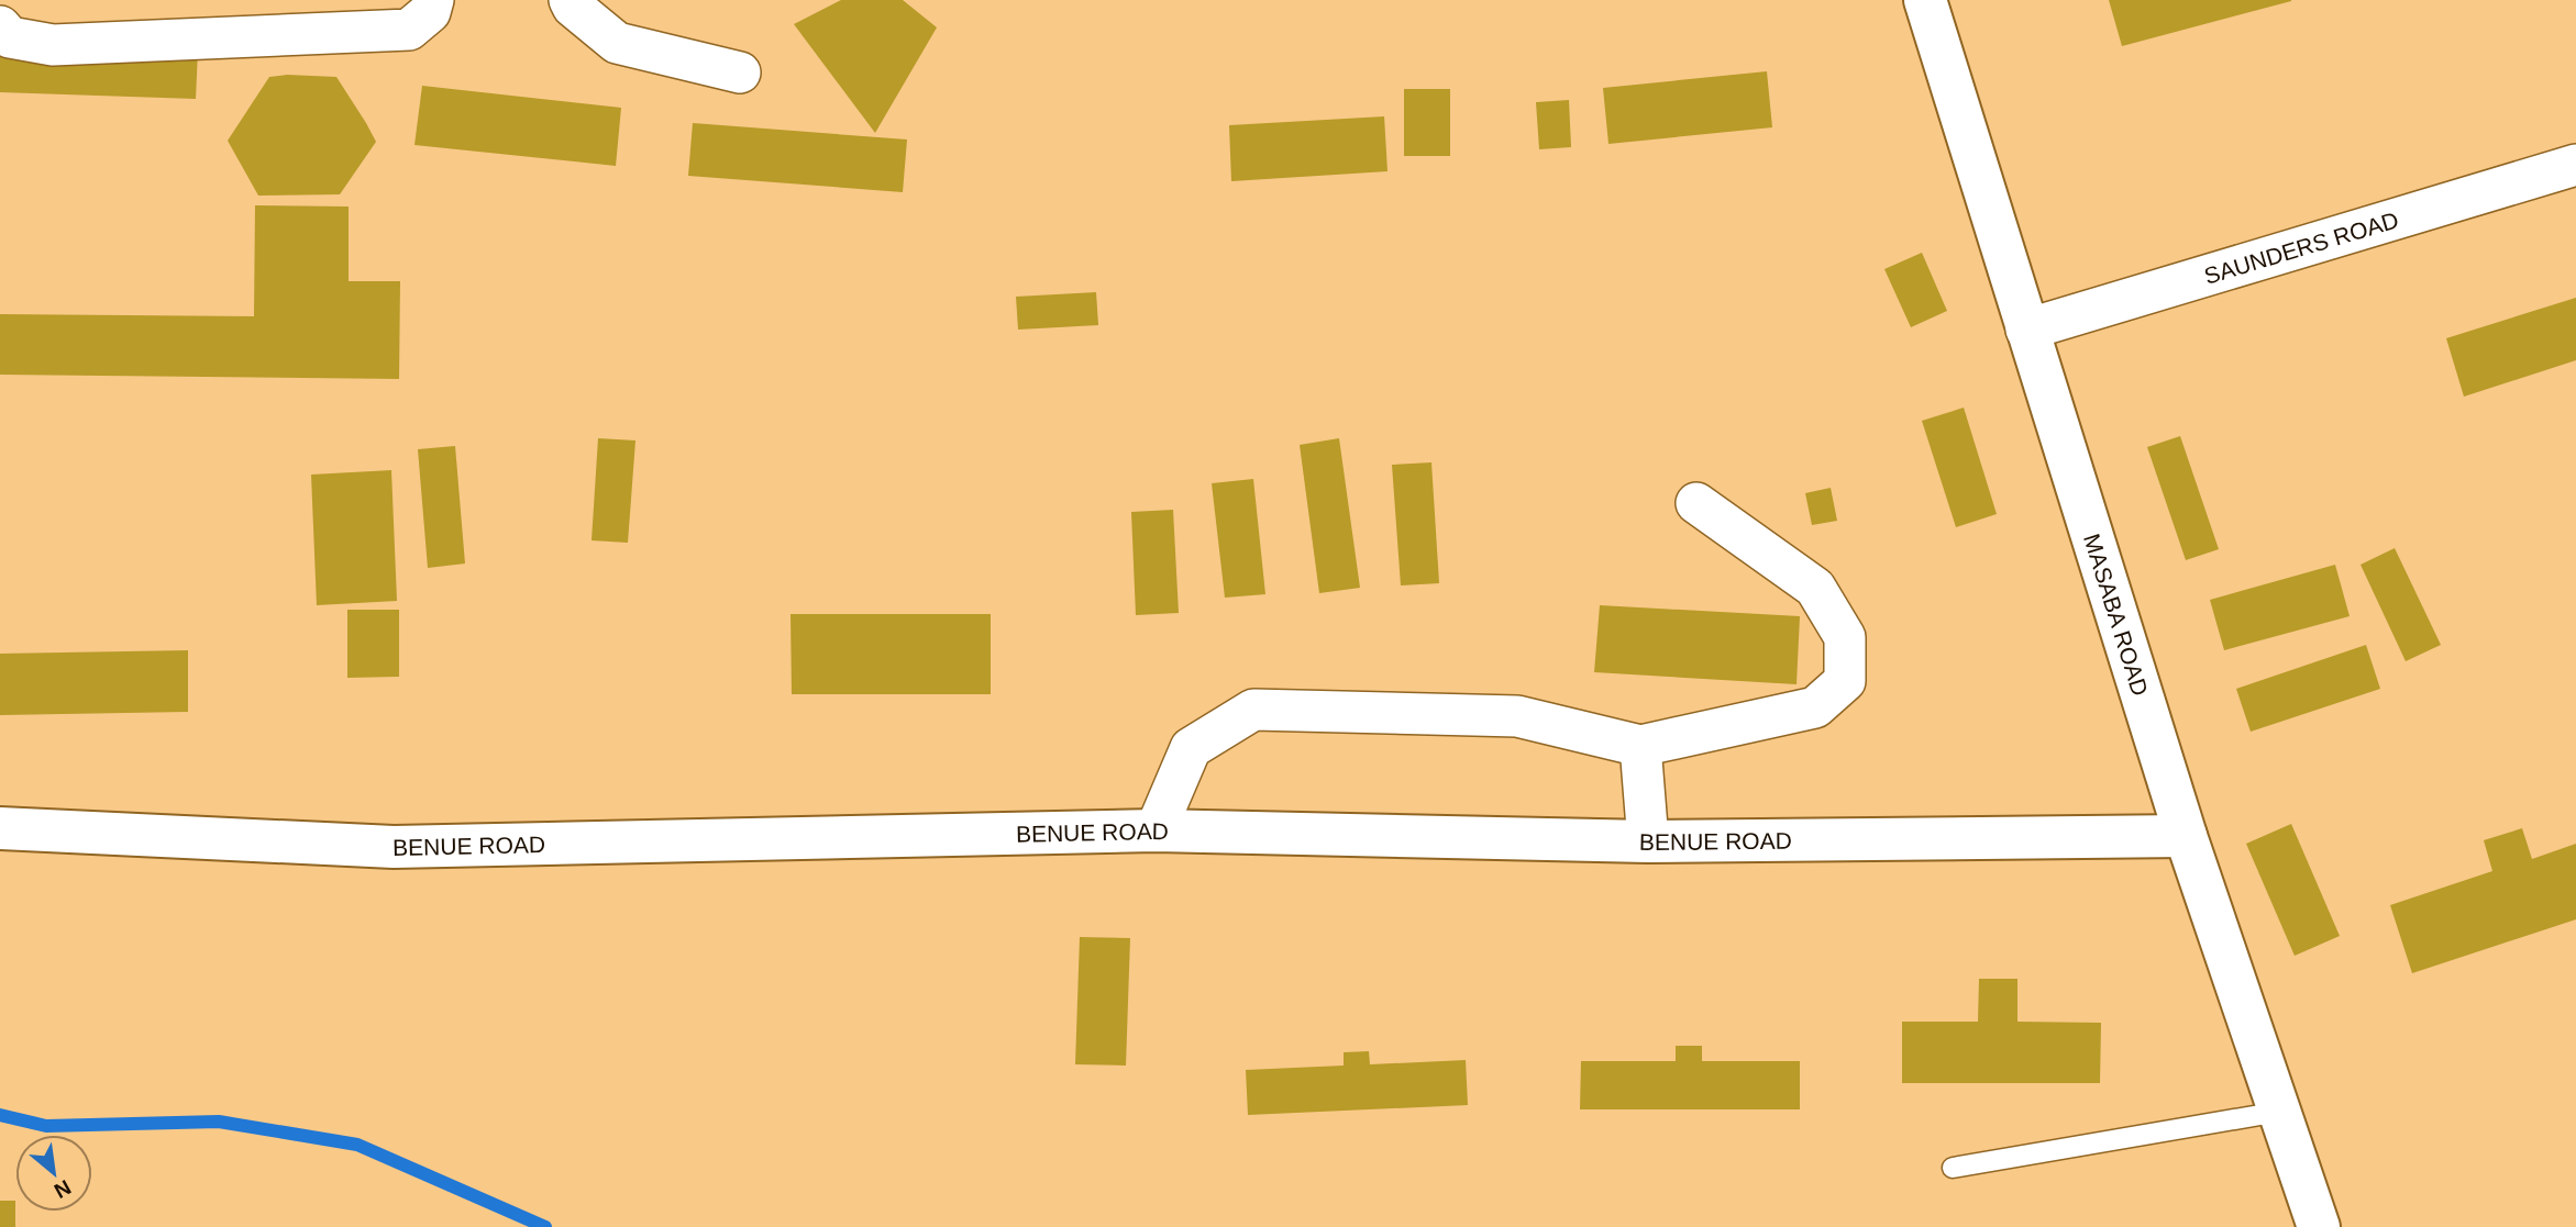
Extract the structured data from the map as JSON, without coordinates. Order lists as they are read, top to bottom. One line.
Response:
{"streets":{"street":["SAUNDERS ROAD","MASABA ROAD","BENUE ROAD"]},"crossings":[["SAUNDERS ROAD","MASABA ROAD"],["MASABA ROAD","BENUE ROAD"]],"north":"bottom right"}
